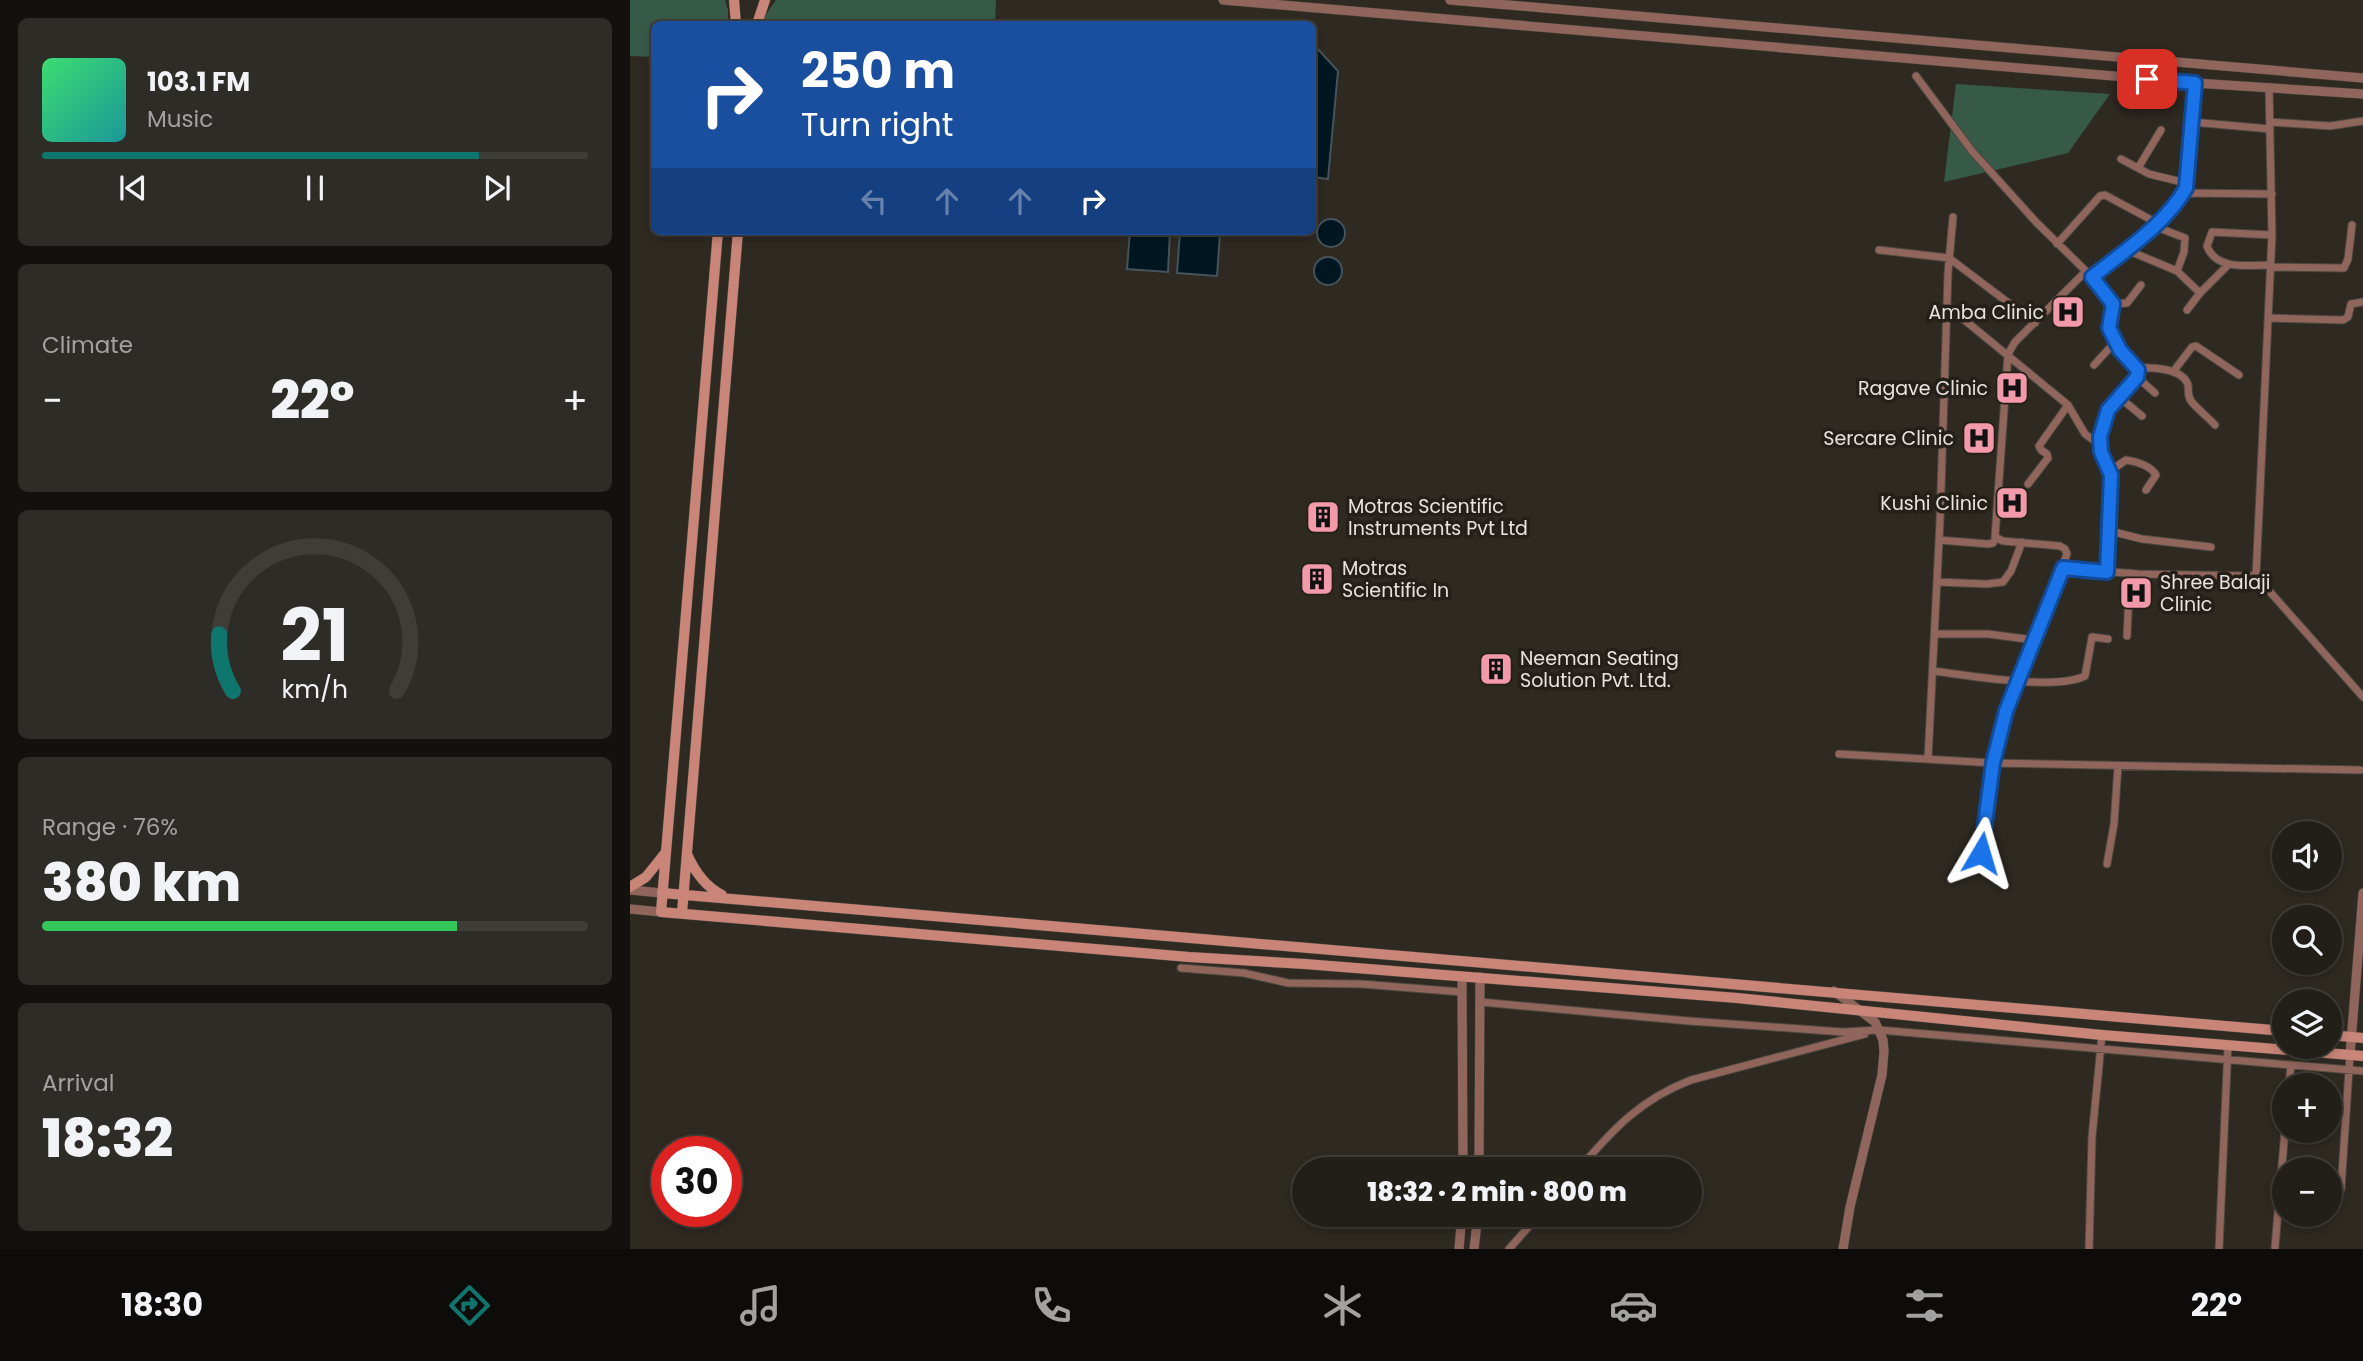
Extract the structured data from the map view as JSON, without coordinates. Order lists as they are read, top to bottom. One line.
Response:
{"places":{"hospital":["Amba Clinic","Ragave Clinic","Sercare Clinic","Kushi Clinic","Shree Balaji Clinic"],"building":["Motras Scientific Instruments Pvt Ltd","Motras Scientific In","Neeman Seating Solution Pvt. Ltd."]},"page":{"turn":["250 m","Turn right"],"song":["103.1 FM","Music"],"tile":["Climate",["Range · 76%","380 km"],["Arrival","18:32"]],"heat":["−","22°","+"],"map_buttons":["+","−"],"limit":"30","trip":"18:32 · 2 min · 800 m","tabs":["18:30","22°"],"gauge":["21","km/h"]}}
